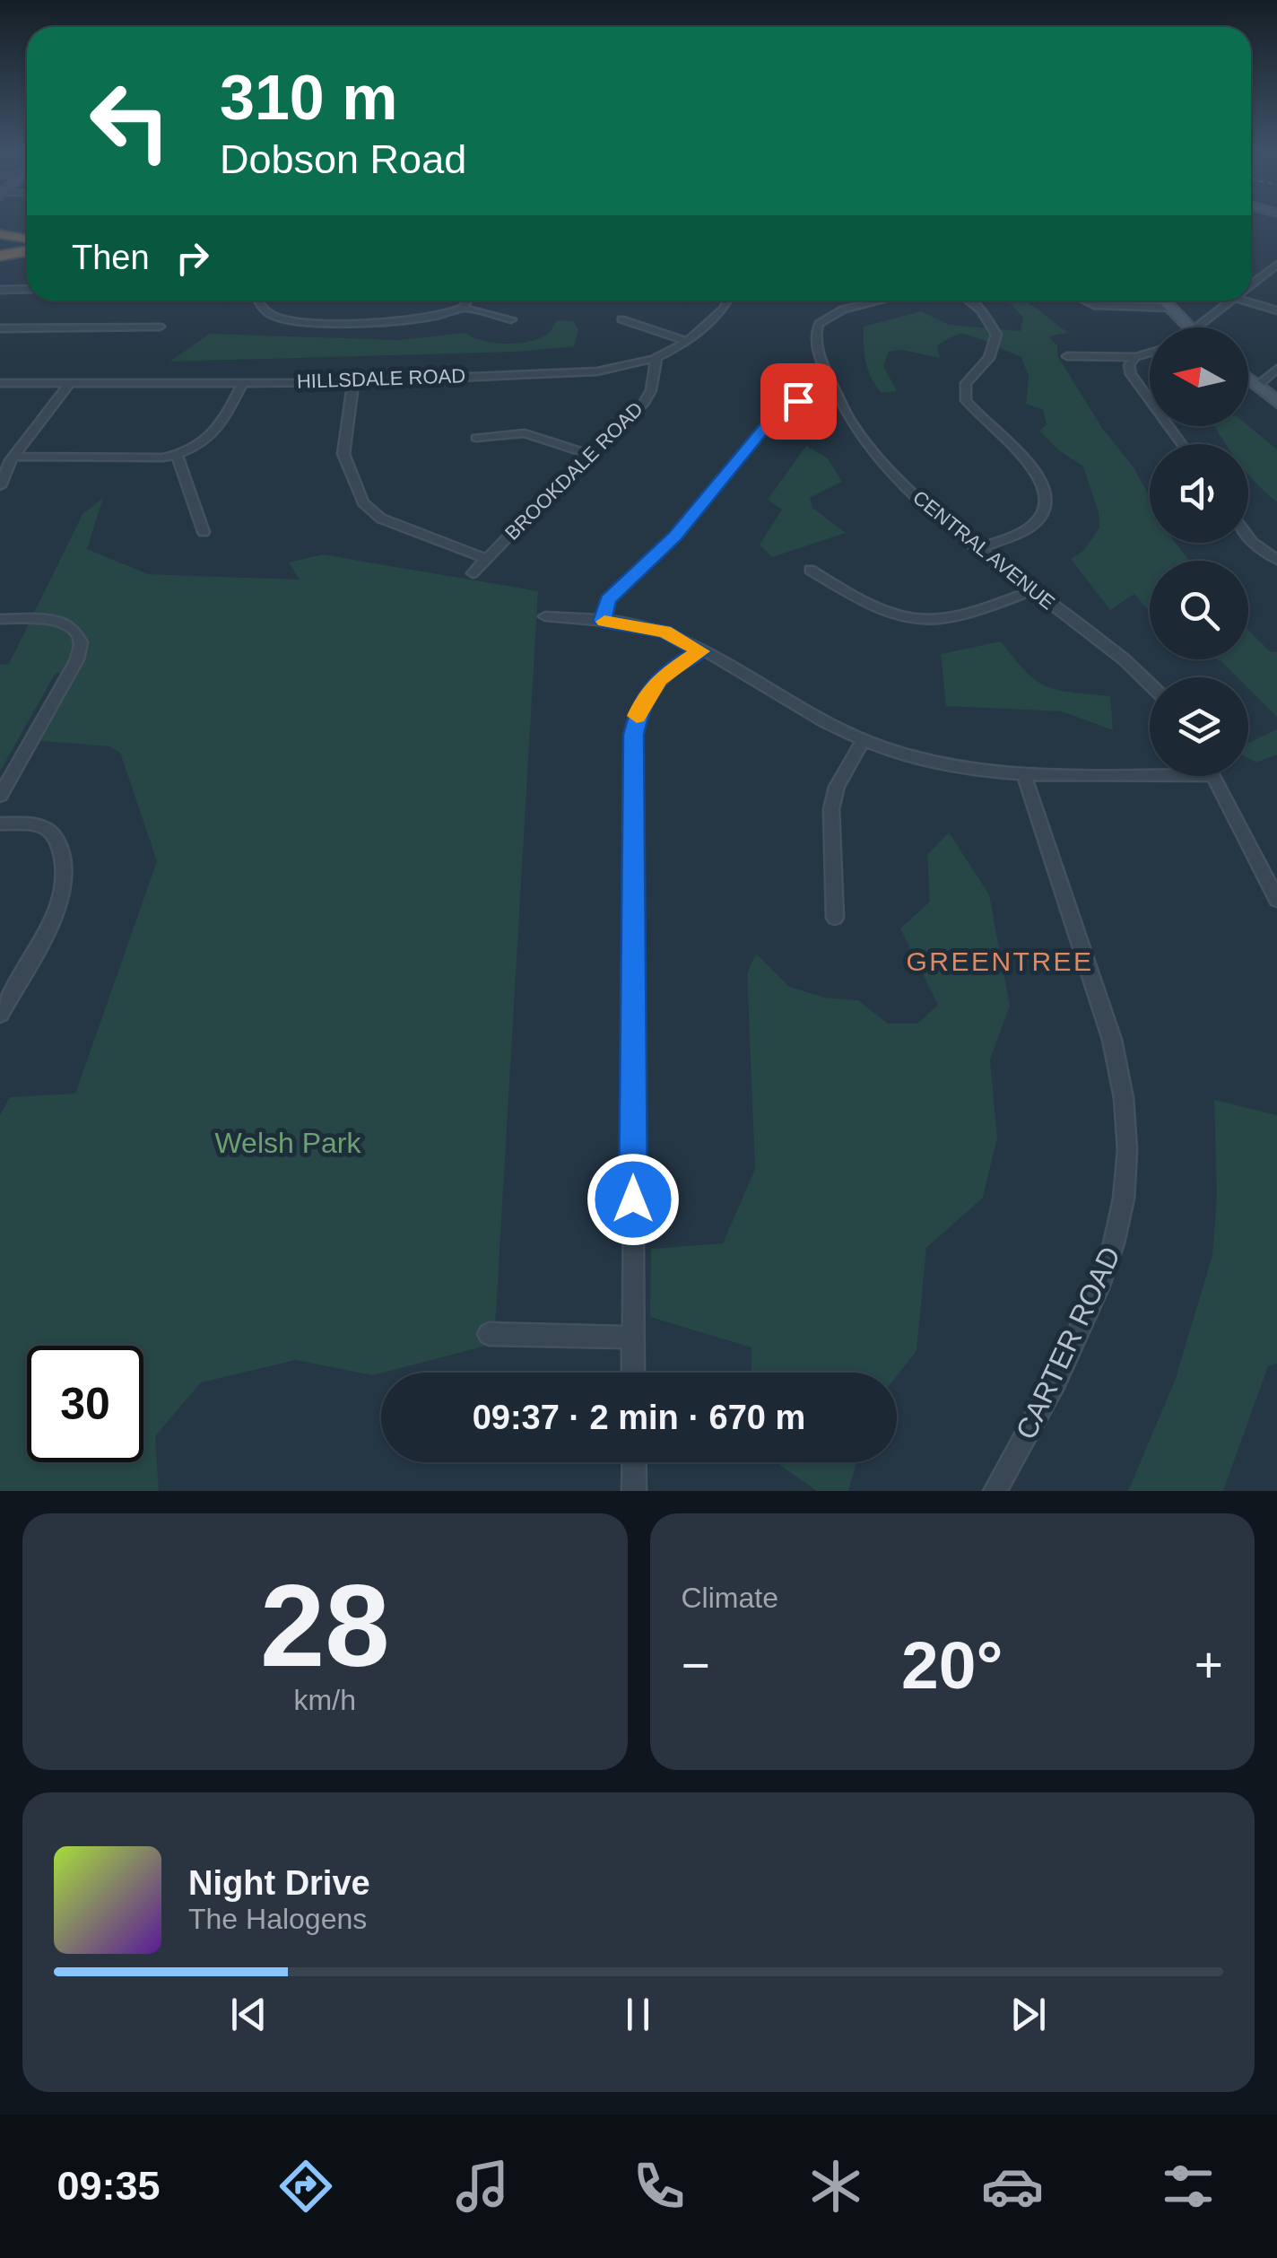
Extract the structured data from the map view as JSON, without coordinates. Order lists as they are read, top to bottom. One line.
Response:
{"streets":{"street":["HILLSDALE ROAD","BROOKDALE ROAD","CENTRAL AVENUE","CARTER ROAD"]},"crossings":[["HILLSDALE ROAD","BROOKDALE ROAD"]],"districts":["GREENTREE"],"parks":["Welsh Park"],"north":"left","page":{"turn":["310 m","Dobson Road"],"then":"Then","limit":"30","trip":"09:37 · 2 min · 670 m","tile":[["28","km/h"],"Climate"],"heat":["−","20°","+"],"song":["Night Drive","The Halogens"],"tabs":"09:35"}}
